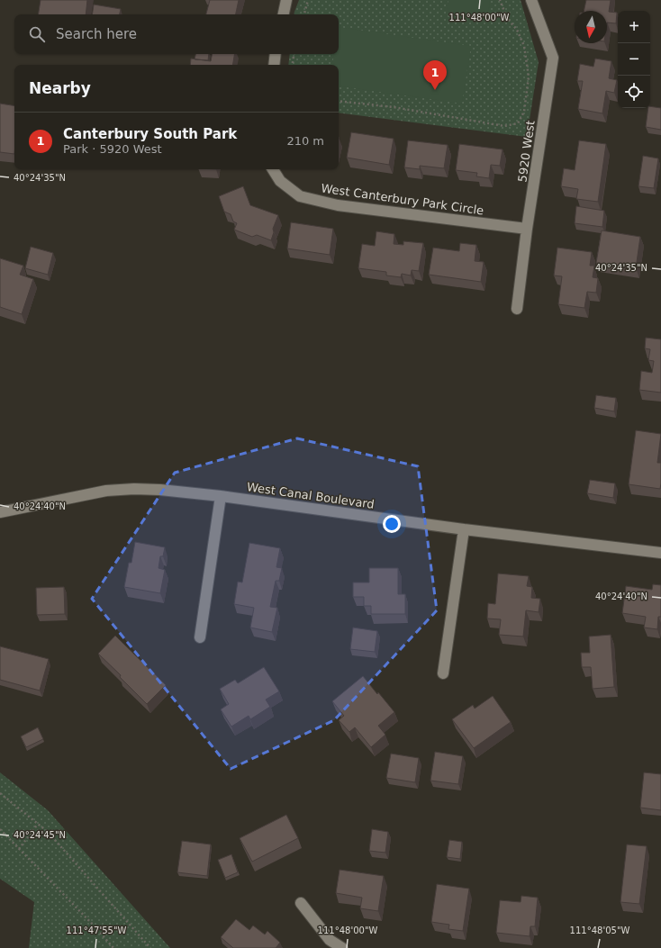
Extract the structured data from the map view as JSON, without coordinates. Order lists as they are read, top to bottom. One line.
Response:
{"streets":{"street":["5920 West","West Canterbury Park Circle","West Canal Boulevard"]},"crossings":[["5920 West","West Canterbury Park Circle"]],"north":"bottom","page":{"map_buttons":["+","−"],"search":"Search here","pins":"1","heading":"Nearby","list":[{"mark":"1","name":"Canterbury South Park","note":"Park · 5920 West","value":"210 m"}]},"coordinates":["111°48'00\"W","40°24'35\"N","40°24'40\"N","40°24'45\"N","111°47'55\"W","111°48'05\"W"]}
